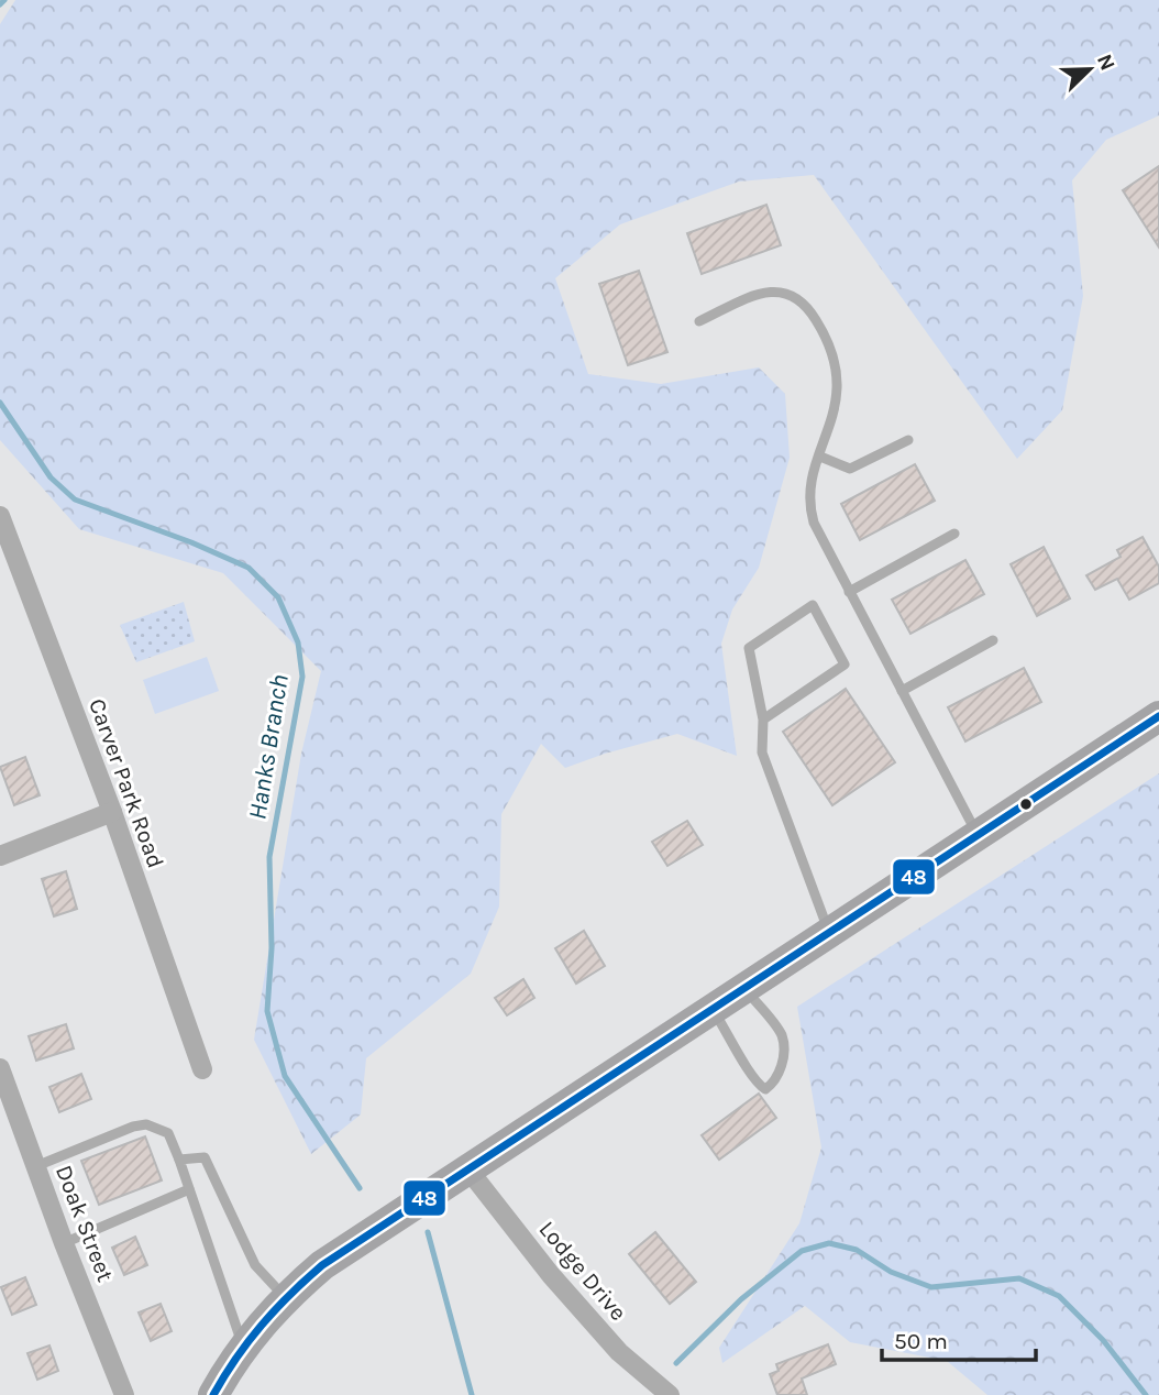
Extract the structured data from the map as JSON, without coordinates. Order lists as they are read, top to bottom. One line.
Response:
{"streets":{"street":["Carver Park Road","Doak Street","Lodge Drive"]},"water":["Hanks Branch"],"lines":["transit line 48"],"scale_bar":"50 m","north":"top right"}
